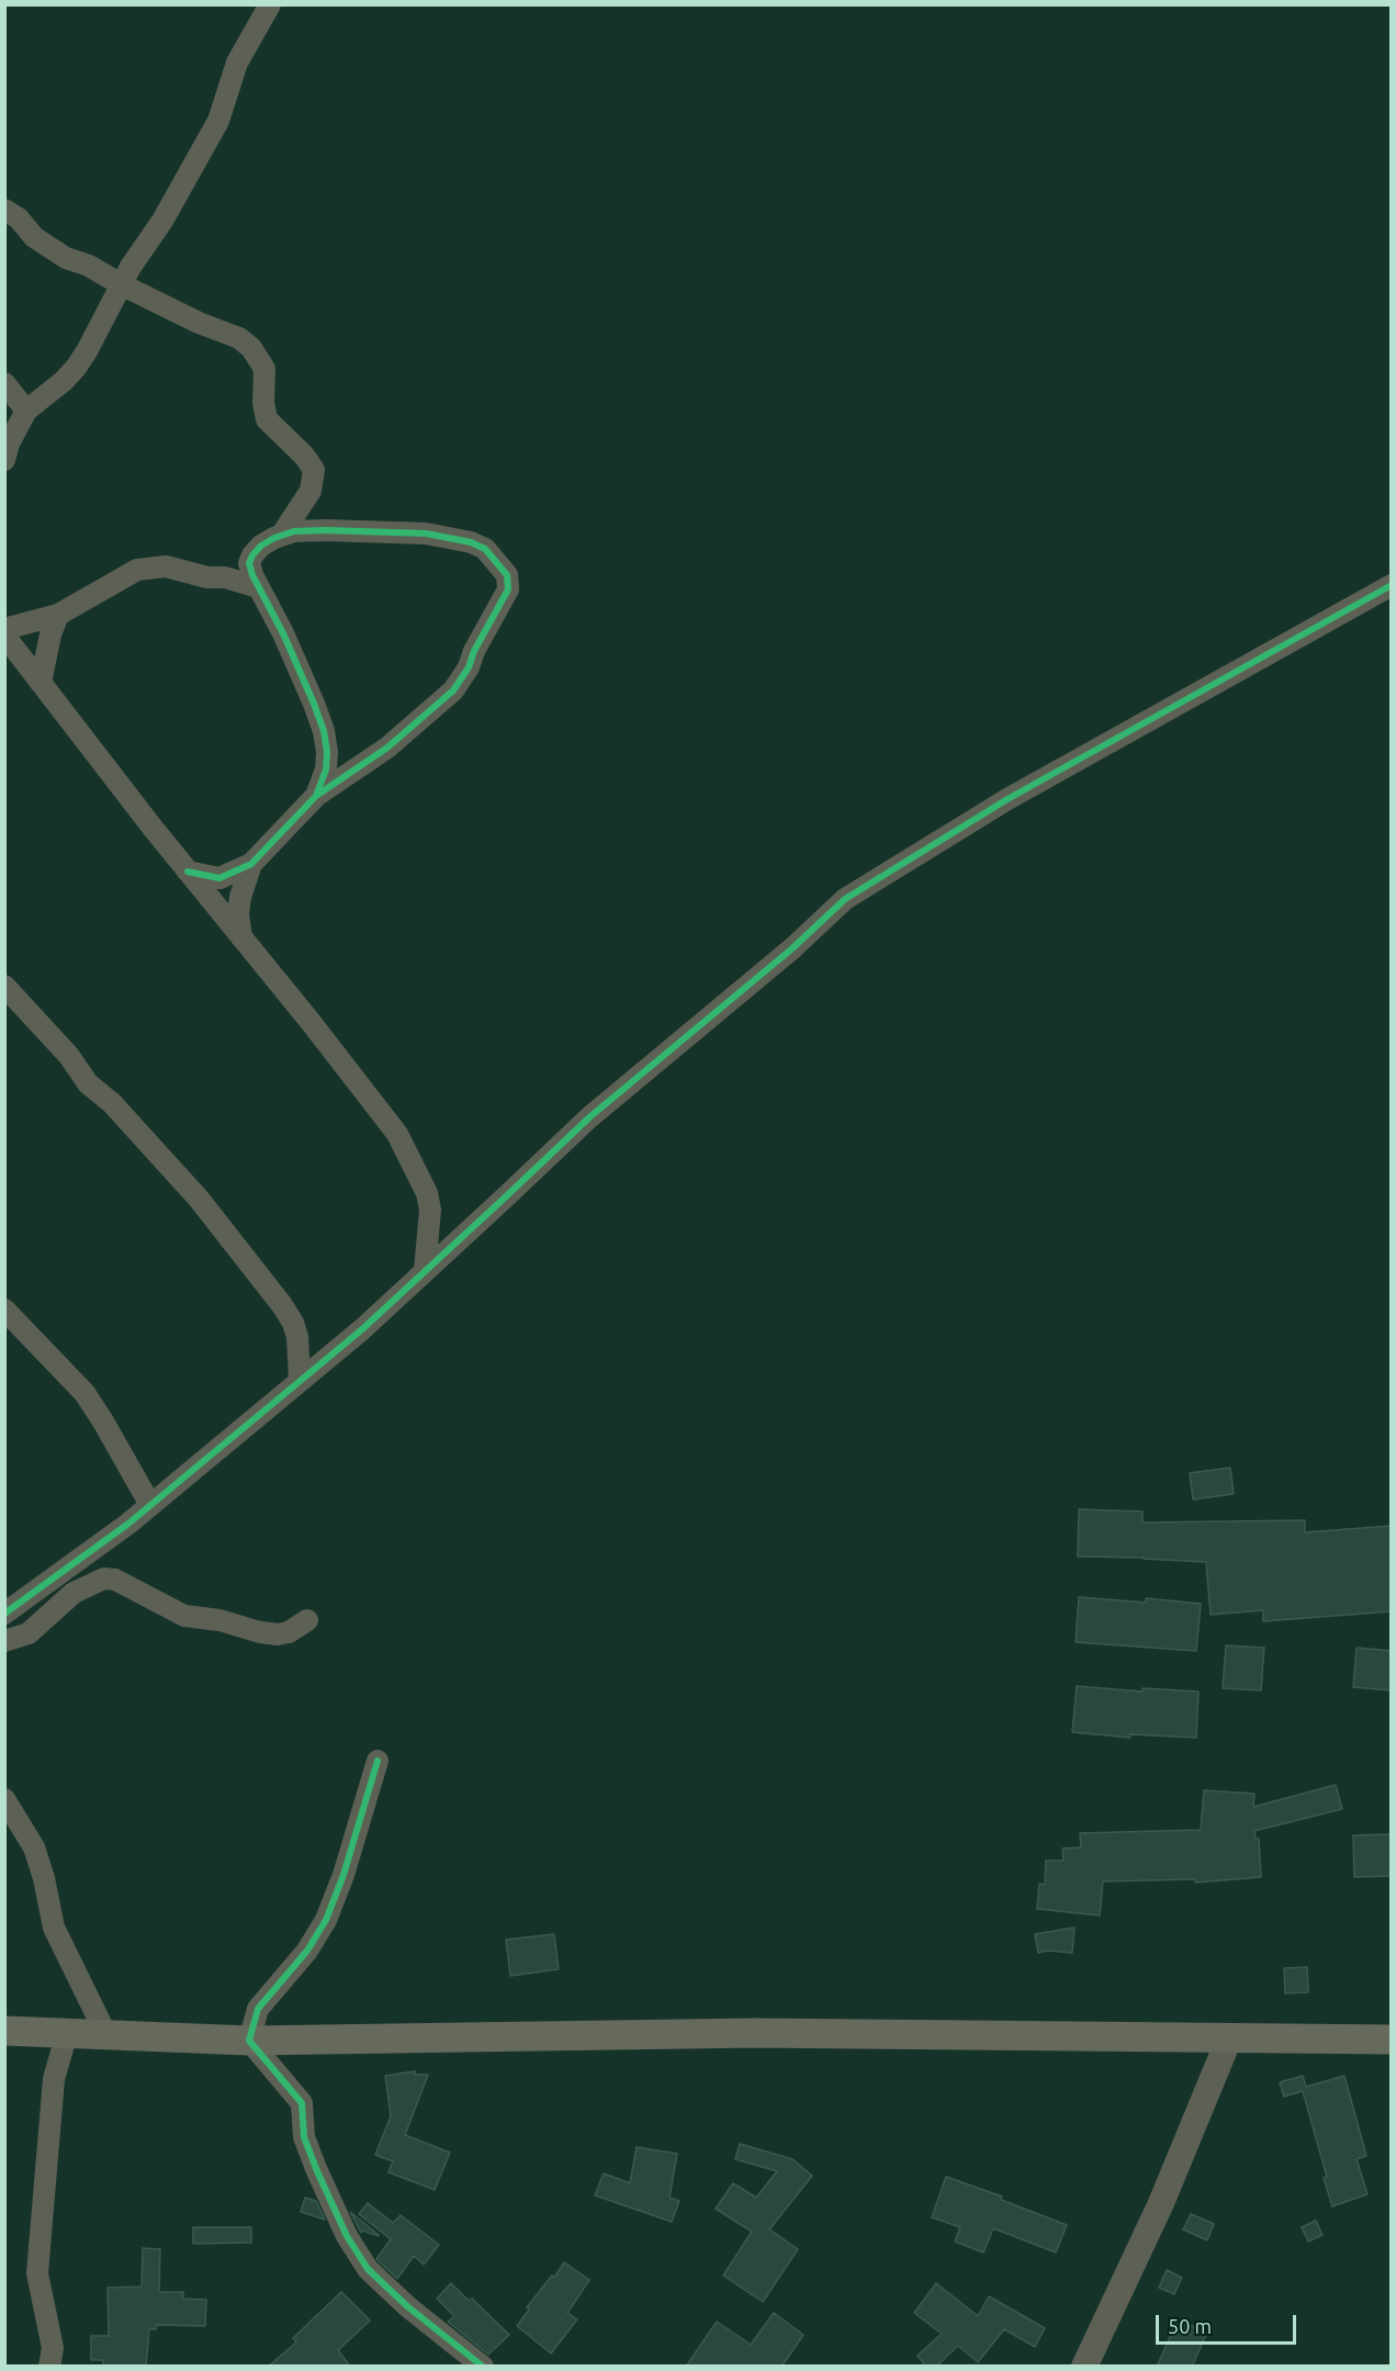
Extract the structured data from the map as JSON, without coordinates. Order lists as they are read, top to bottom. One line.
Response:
{"scale_bar":"50 m"}
